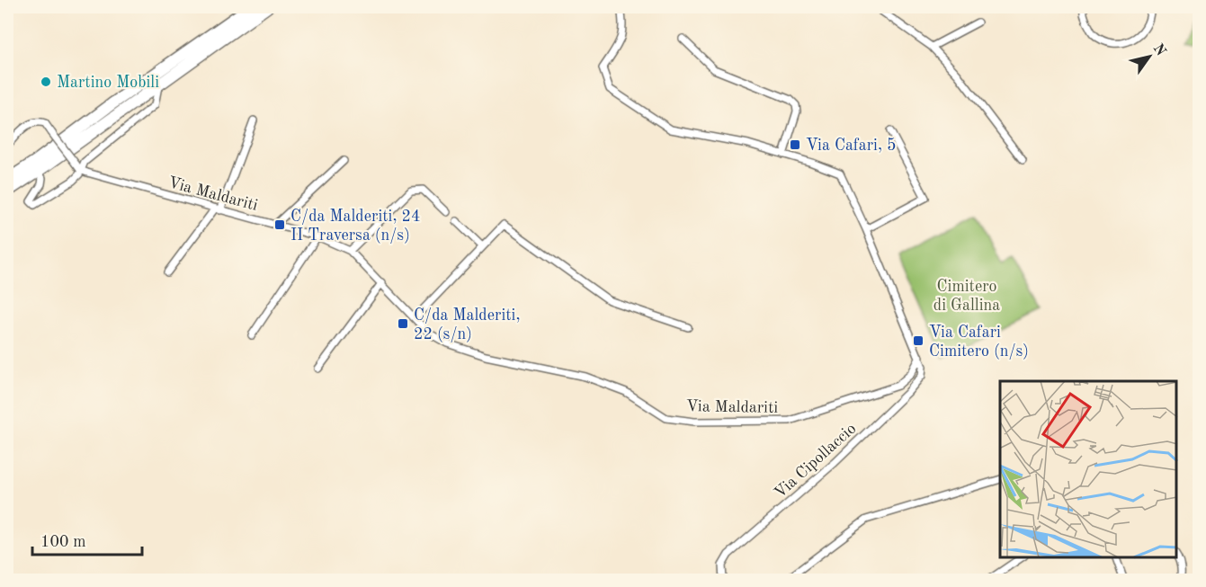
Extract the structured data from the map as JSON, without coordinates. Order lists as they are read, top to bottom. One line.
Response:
{"streets":{"street":["Via Maldariti","Via Cipollaccio"]},"crossings":[["Via Maldariti","Via Cipollaccio"]],"parks":["Cimitero di Gallina"],"places":{"other":["Martino Mobili"],"transit":["Via Cafari, 5","C/da Malderiti, 24 II Traversa (n/s)","C/da Malderiti, 22 (s/n)","Via Cafari Cimitero (n/s)"]},"scale_bar":"100 m","north":"top right"}
